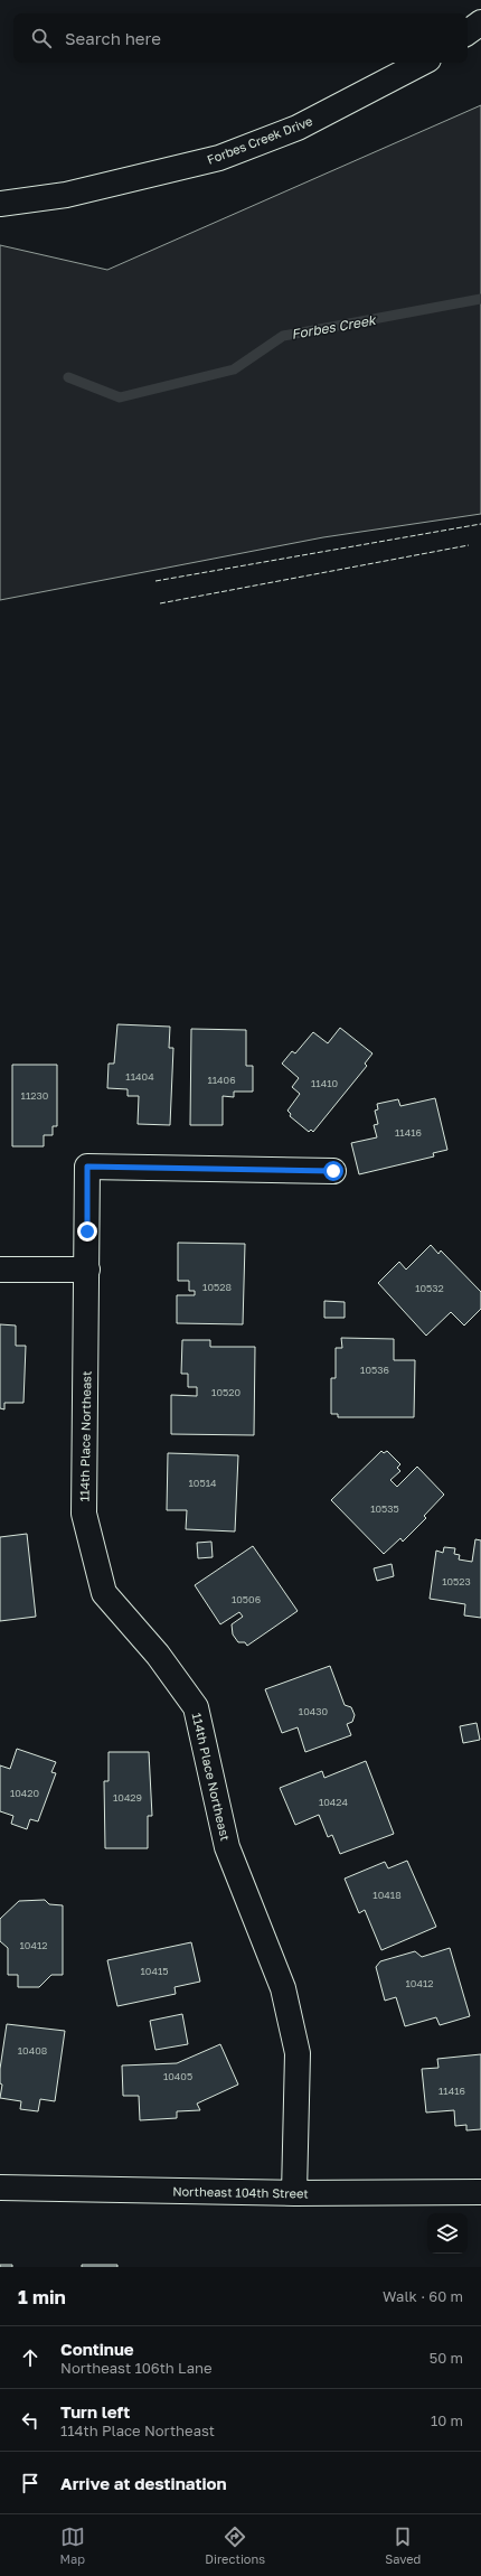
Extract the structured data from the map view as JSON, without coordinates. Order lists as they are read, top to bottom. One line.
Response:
{"streets":{"street":["Forbes Creek Drive","114th Place Northeast","Northeast 104th Street"]},"crossings":[["114th Place Northeast","Northeast 104th Street"]],"water":["Forbes Creek"],"house_numbers":["11404","11406","11410","11230","11416","10528","10532","10536","10520","10514","10535","10523","10506","10430","10420","10429","10424","10418","10412","10415","10412","10408","10405","11416"],"page":{"search":"Search here","heading":["1 min","Walk · 60 m"],"list":[["Continue","Northeast 106th Lane","50 m"],["Turn left","114th Place Northeast","10 m"],"Arrive at destination"],"nav":["Map","Directions","Saved"]}}
